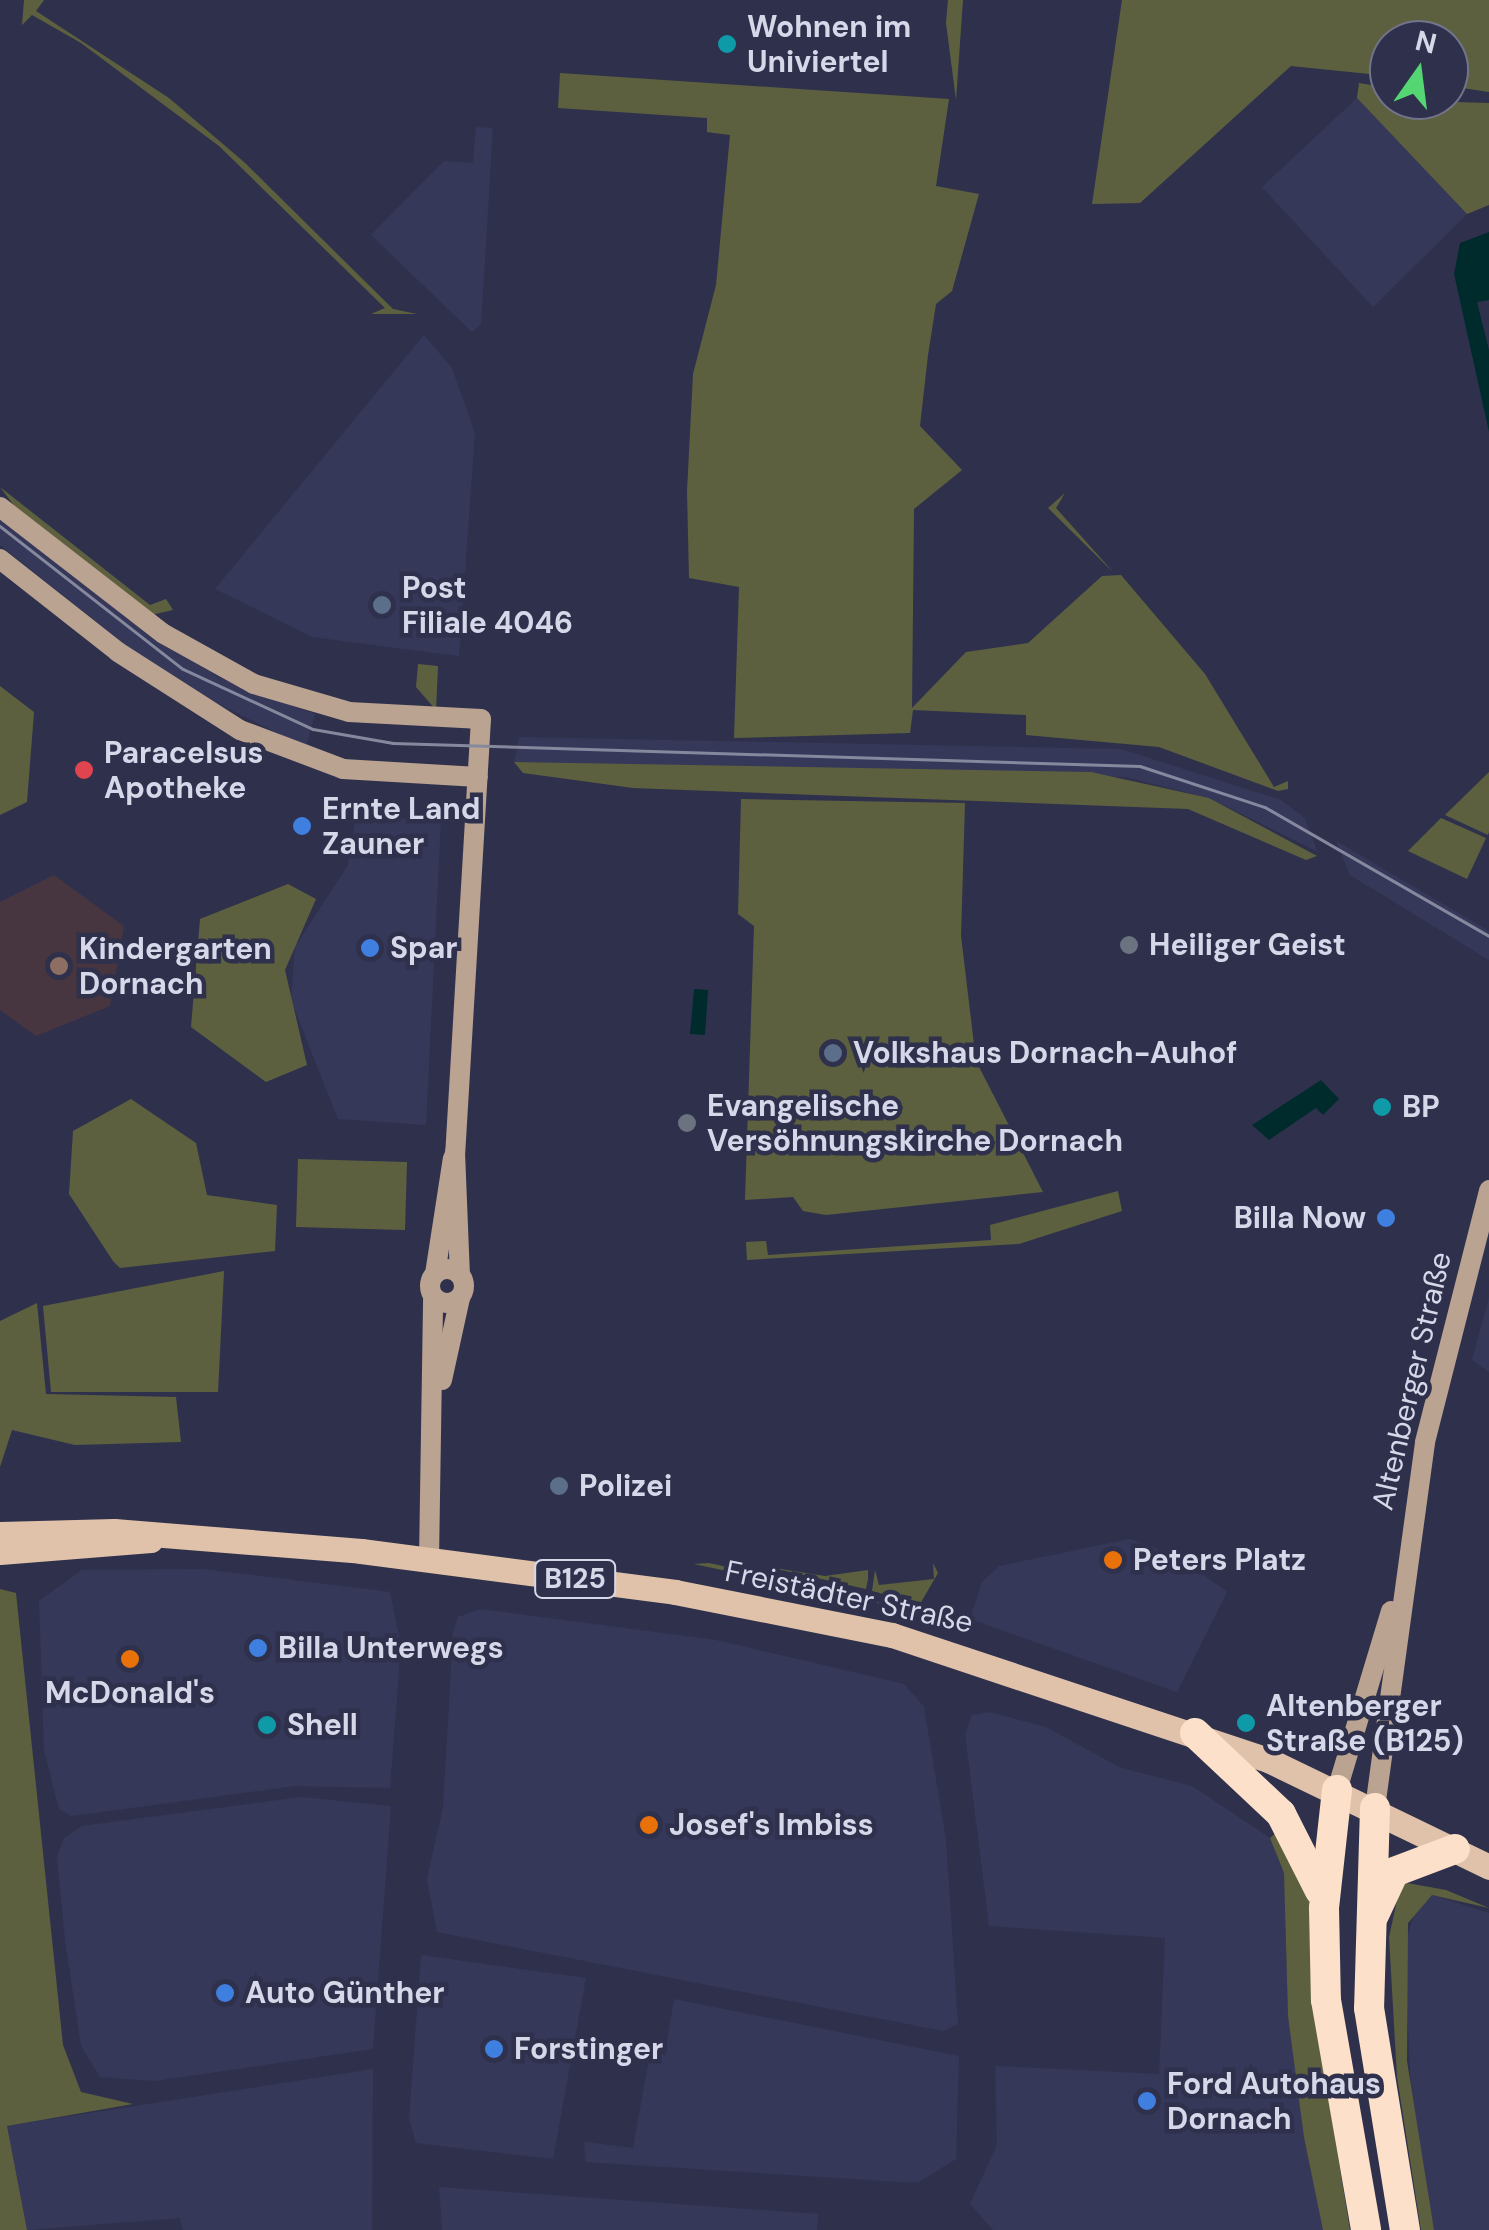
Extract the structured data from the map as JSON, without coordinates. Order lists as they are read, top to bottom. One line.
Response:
{"streets":{"main road":["B125","Freistädter Straße"],"street":["Altenberger Straße"]},"crossings":[["Altenberger Straße","Freistädter Straße"]],"places":["Wohnen im Univiertel","Post Filiale 4046","Paracelsus Apotheke","Ernte Land Zauner","Heiliger Geist","Spar","Kindergarten Dornach","Volkshaus Dornach-Auhof","BP","Evangelische Versöhnungskirche Dornach","Billa Now","Polizei","Peters Platz","Billa Unterwegs","McDonald's","Altenberger Straße (B125)","Shell","Josef's Imbiss","Auto Günther","Forstinger","Ford Autohaus Dornach"],"north":"top"}
